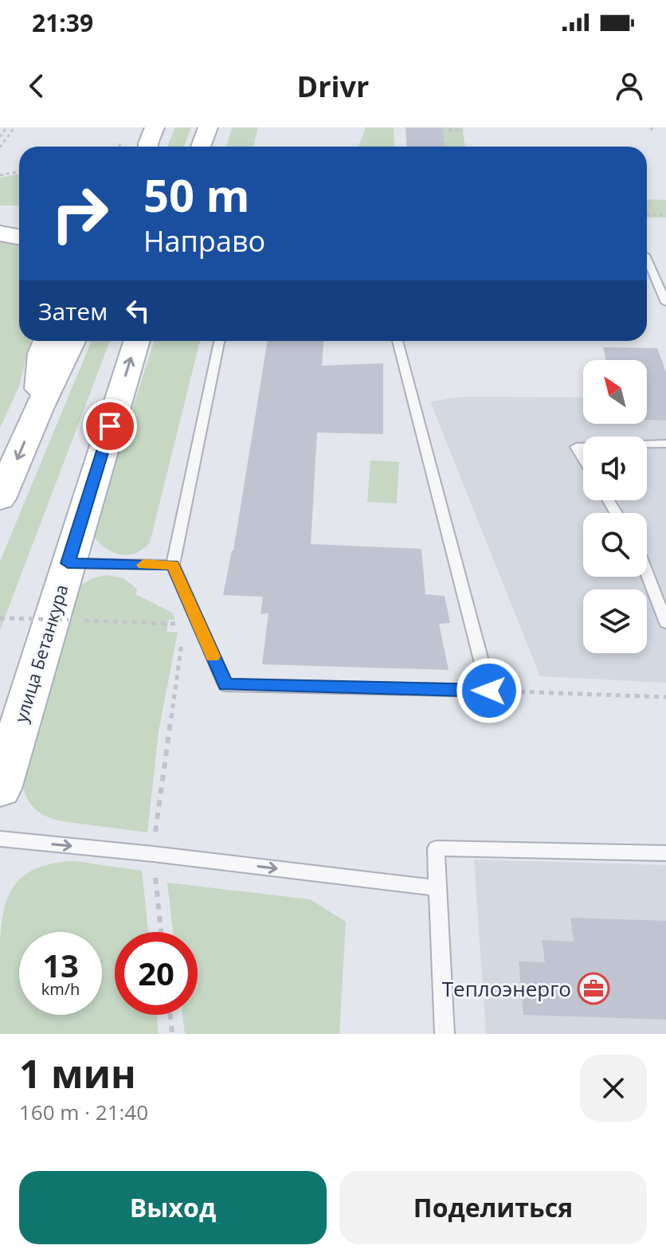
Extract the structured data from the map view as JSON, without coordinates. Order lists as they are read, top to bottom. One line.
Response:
{"streets":{"main road":["улица Бетанкура"]},"places":{"office":["Теплоэнерго"]},"north":"top left","page":{"status":"21:39","header":"Drivr","turn":["50 m","Направо"],"then":"Затем","speed":"13 km/h","limit":"20","heading":["1 мин","160 m · 21:40"],"buttons":["Выход","Поделиться"]}}
